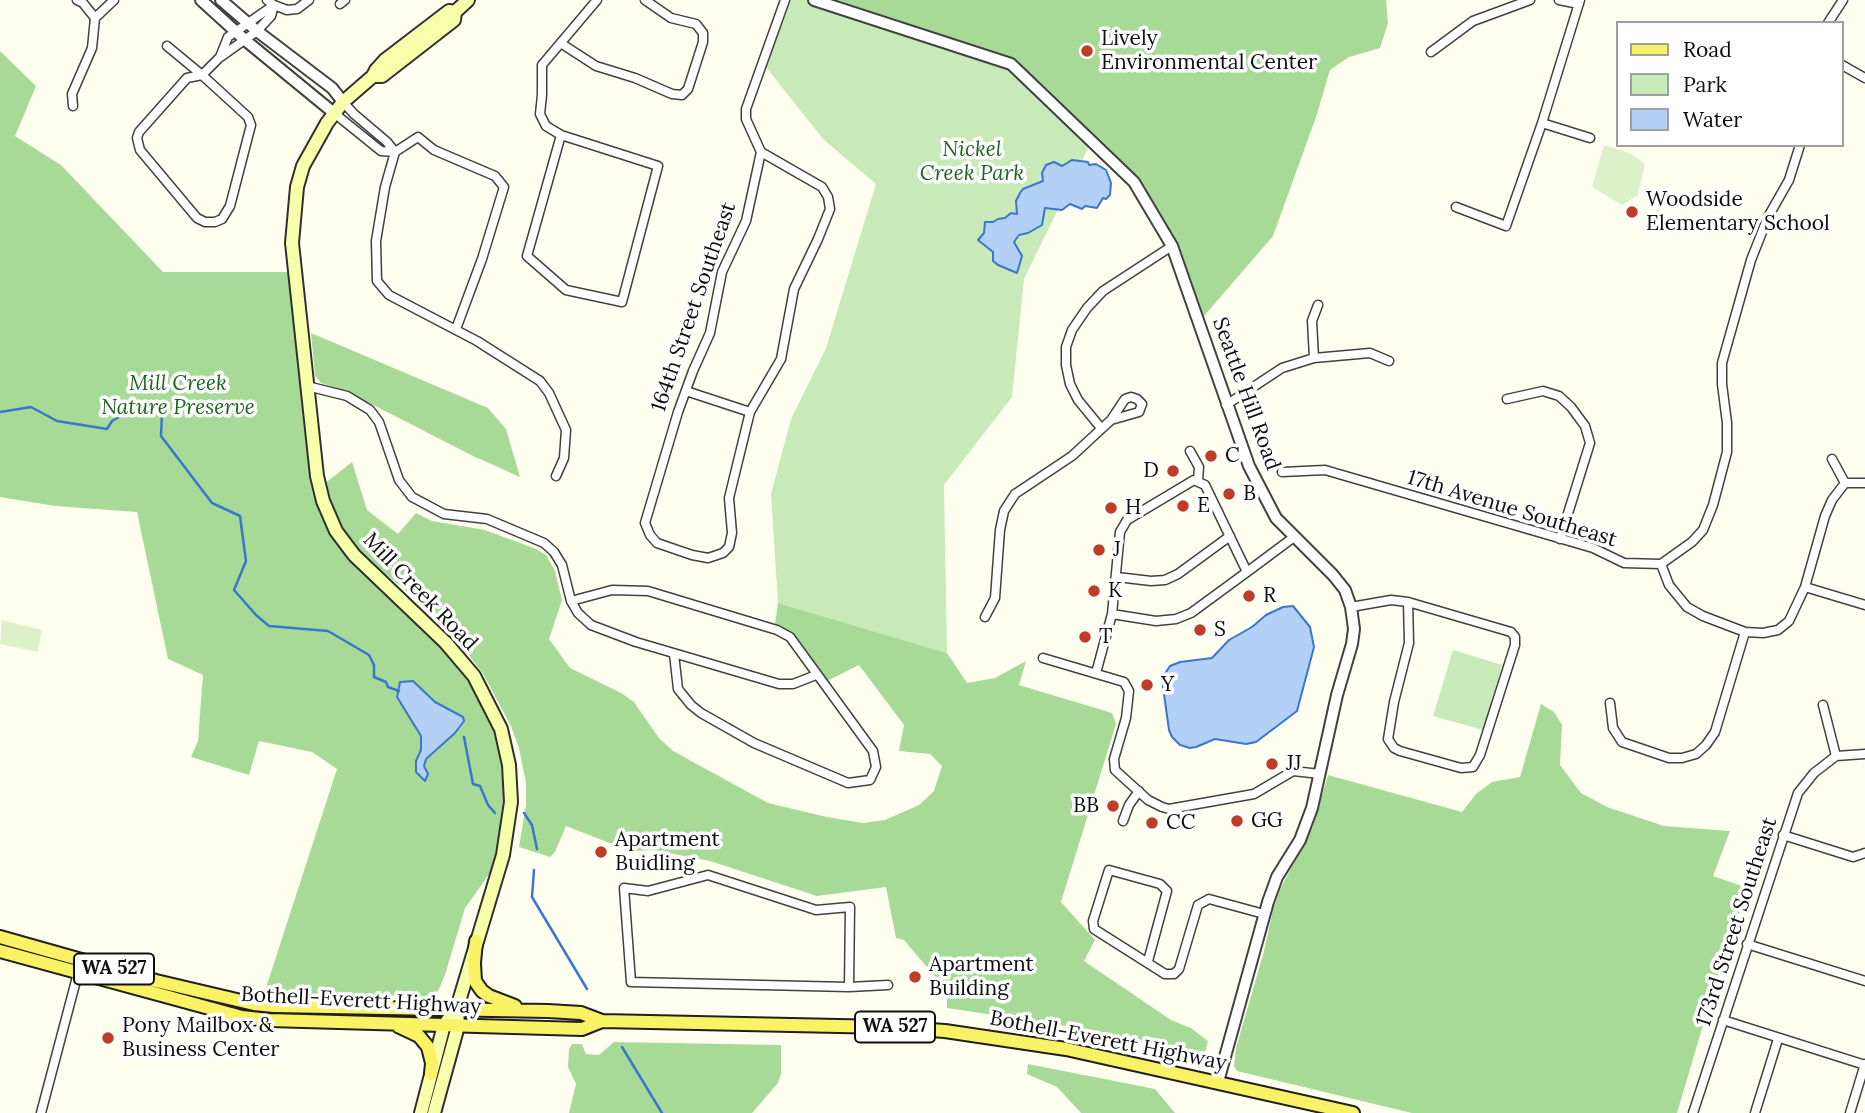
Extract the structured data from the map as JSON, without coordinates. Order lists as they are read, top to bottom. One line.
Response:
{"streets":{"main road":["Mill Creek Road","WA 527","Bothell-Everett Highway"],"street":["164th Street Southeast","Seattle Hill Road","17th Avenue Southeast","173rd Street Southeast"]},"crossings":[["Seattle Hill Road","Bothell-Everett Highway"],["Mill Creek Road","Bothell-Everett Highway"]],"parks":["Nickel Creek Park","Mill Creek Nature Preserve"],"places":["Lively Environmental Center","Woodside Elementary School","C","D","B","E","H","J","K","R","S","T","Y","JJ","BB","GG","CC","Apartment Buidling","Apartment Building","Pony Mailbox & Business Center"],"legend":["Road","Park","Water"]}
